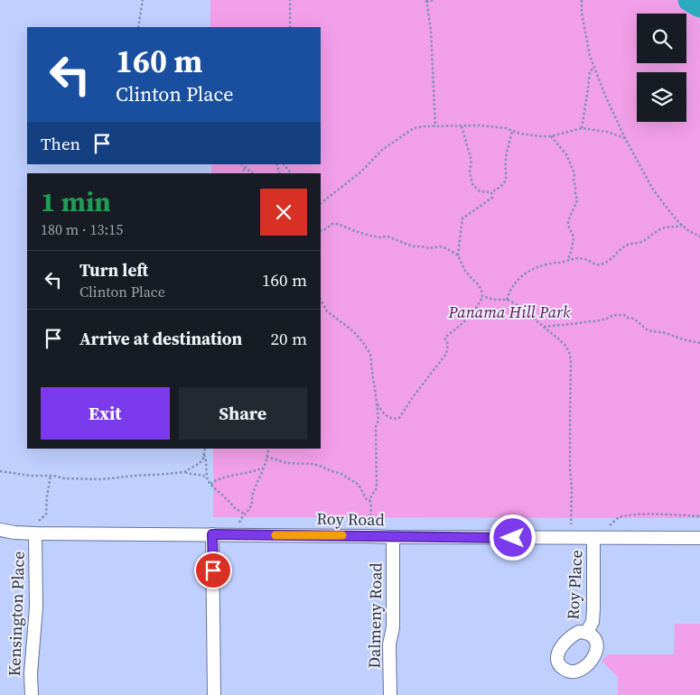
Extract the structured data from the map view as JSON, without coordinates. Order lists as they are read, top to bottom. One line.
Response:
{"streets":{"street":["Roy Road","Roy Place","Kensington Place","Dalmeny Road"]},"crossings":[["Roy Road","Roy Place"],["Roy Road","Kensington Place"],["Roy Road","Dalmeny Road"]],"parks":["Panama Hill Park"],"page":{"turn":["160 m","Clinton Place"],"then":"Then","heading":["1 min","180 m · 13:15"],"list":[{"name":"Turn left","note":"Clinton Place","value":"160 m"},{"name":"Arrive at destination","value":"20 m"}],"buttons":["Exit","Share"]}}
